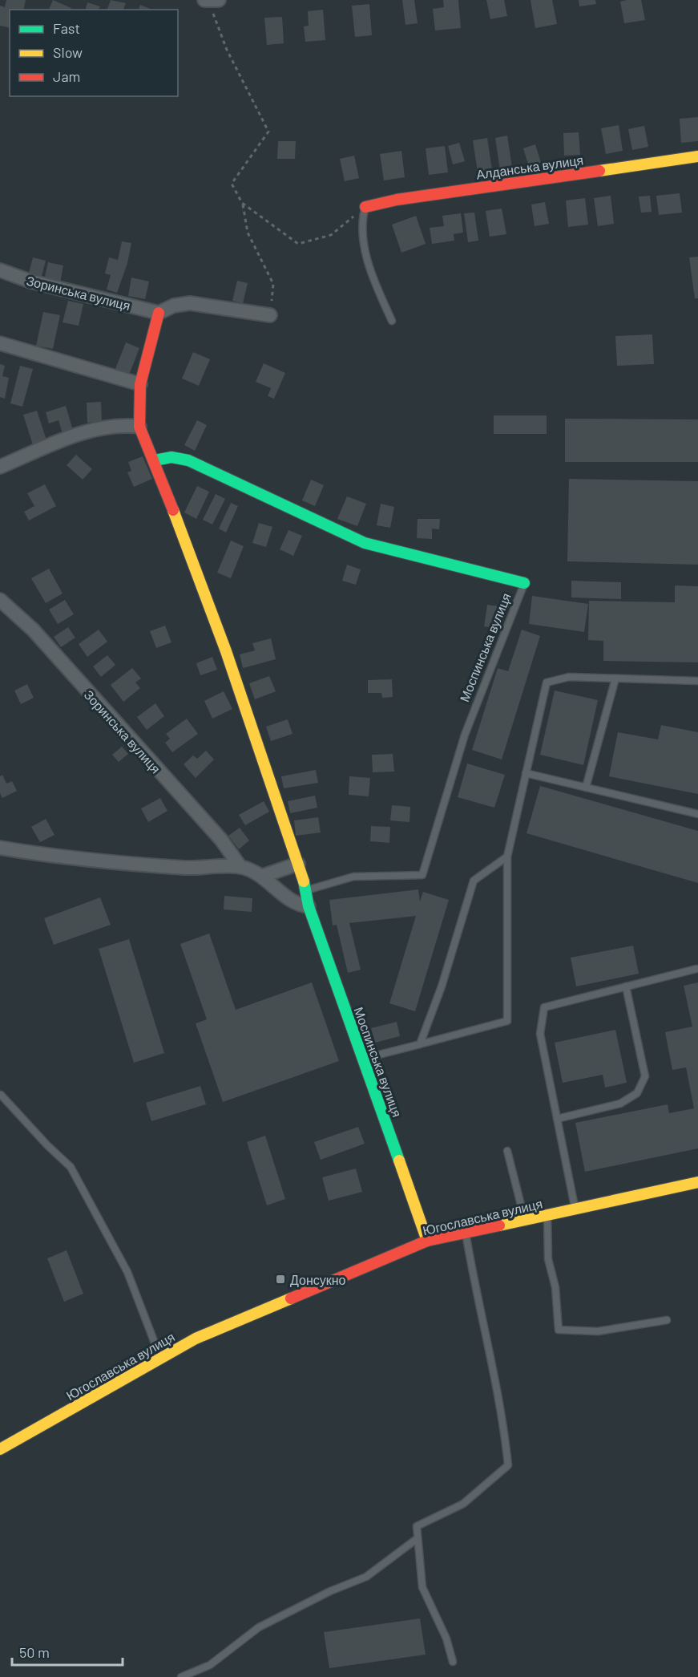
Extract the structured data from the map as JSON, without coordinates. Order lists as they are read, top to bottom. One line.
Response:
{"streets":{"street":["Алданська вулиця","Зоринська вулиця","Моспинська вулиця","Югославська вулиця"]},"crossings":[["Зоринська вулиця","Моспинська вулиця"],["Моспинська вулиця","Югославська вулиця"]],"places":{"transit":["Донсукно"]},"legend":["Fast","Slow","Jam"],"scale_bar":"50 m"}
